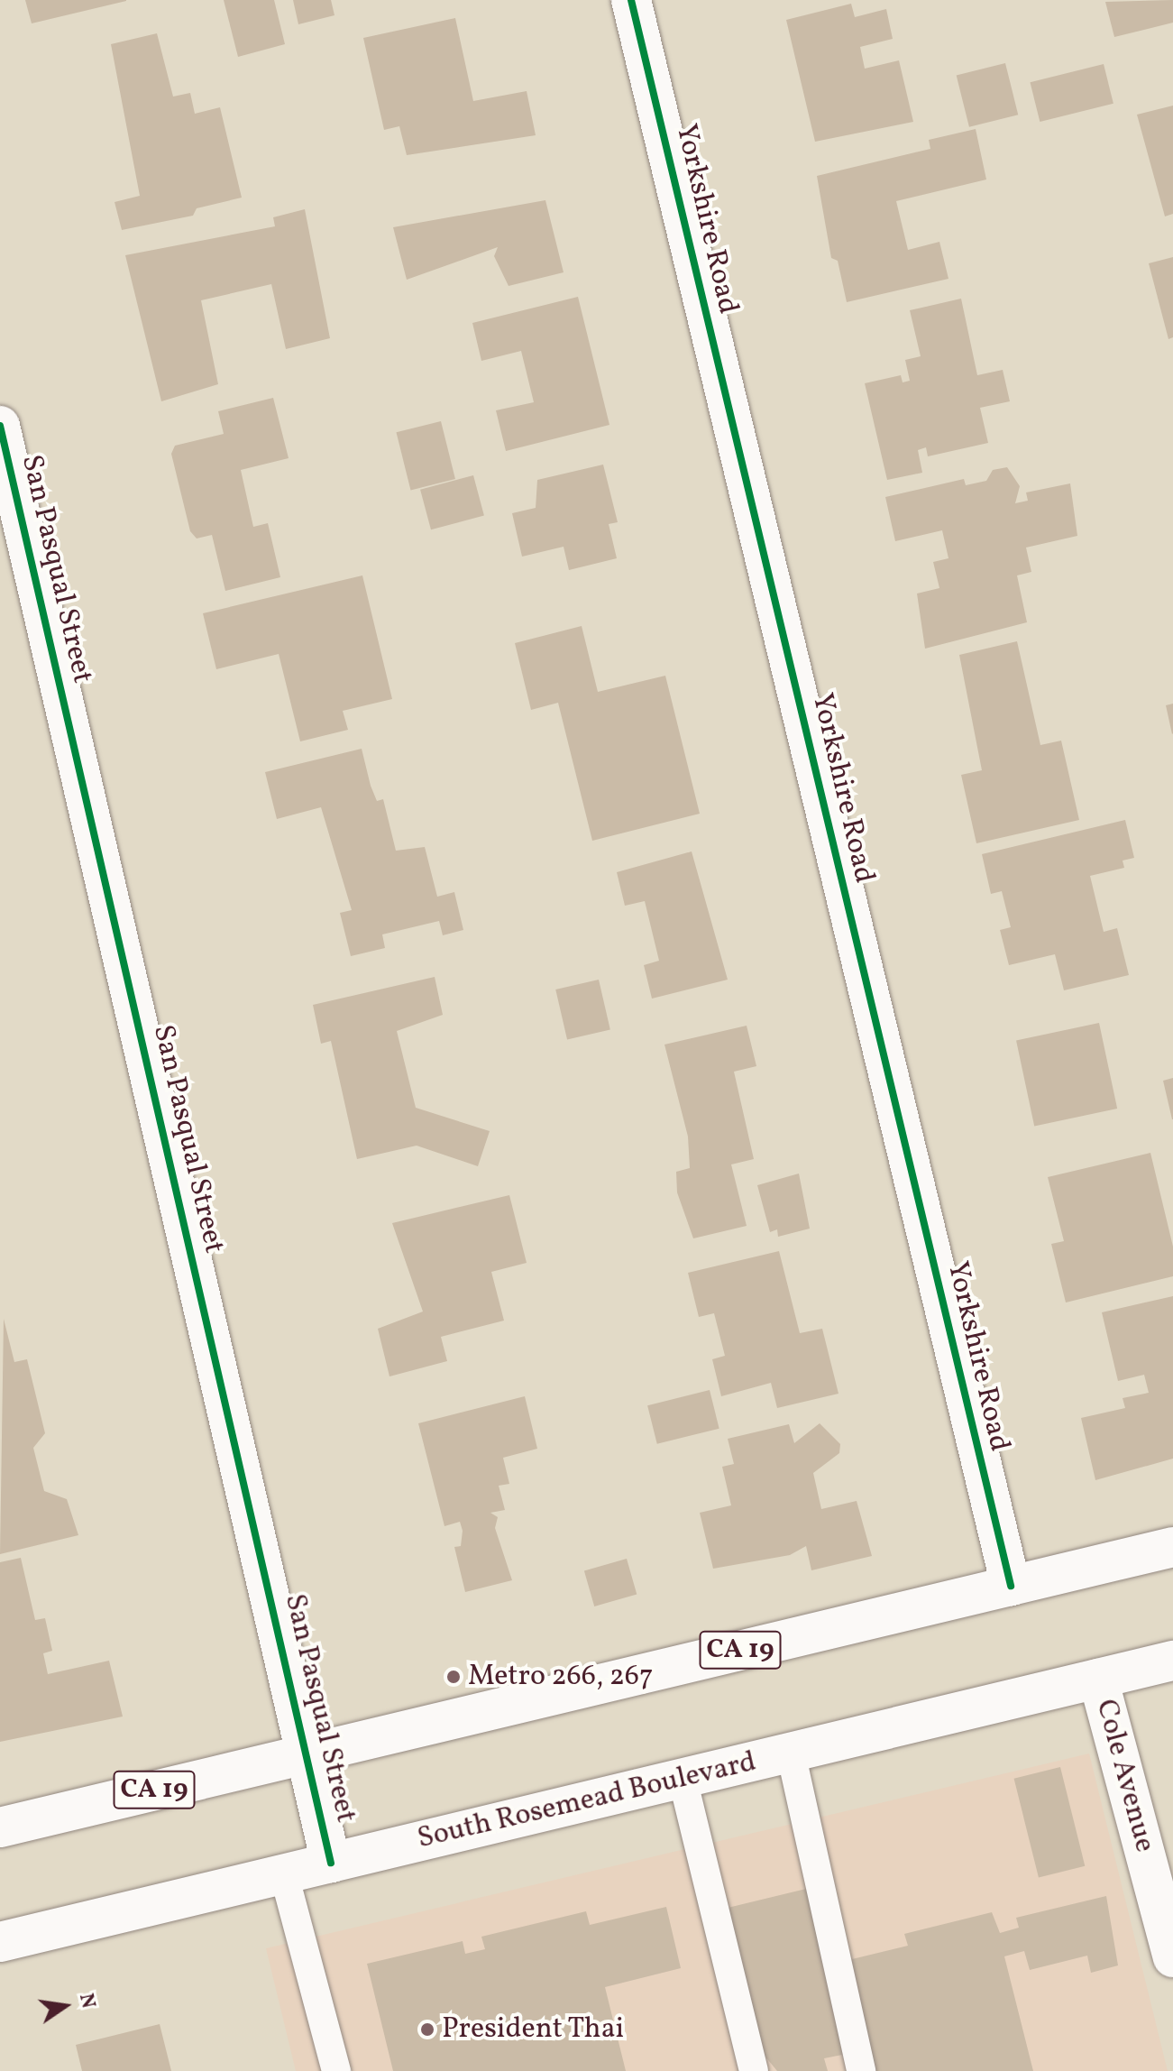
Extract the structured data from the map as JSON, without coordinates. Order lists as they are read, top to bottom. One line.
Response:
{"streets":{"street":["Yorkshire Road","San Pasqual Street","CA 19","Cole Avenue","South Rosemead Boulevard"]},"crossings":[["Yorkshire Road","CA 19"],["San Pasqual Street","CA 19"],["San Pasqual Street","South Rosemead Boulevard"],["Cole Avenue","South Rosemead Boulevard"]],"places":["Metro 266, 267","President Thai"],"north":"right"}
